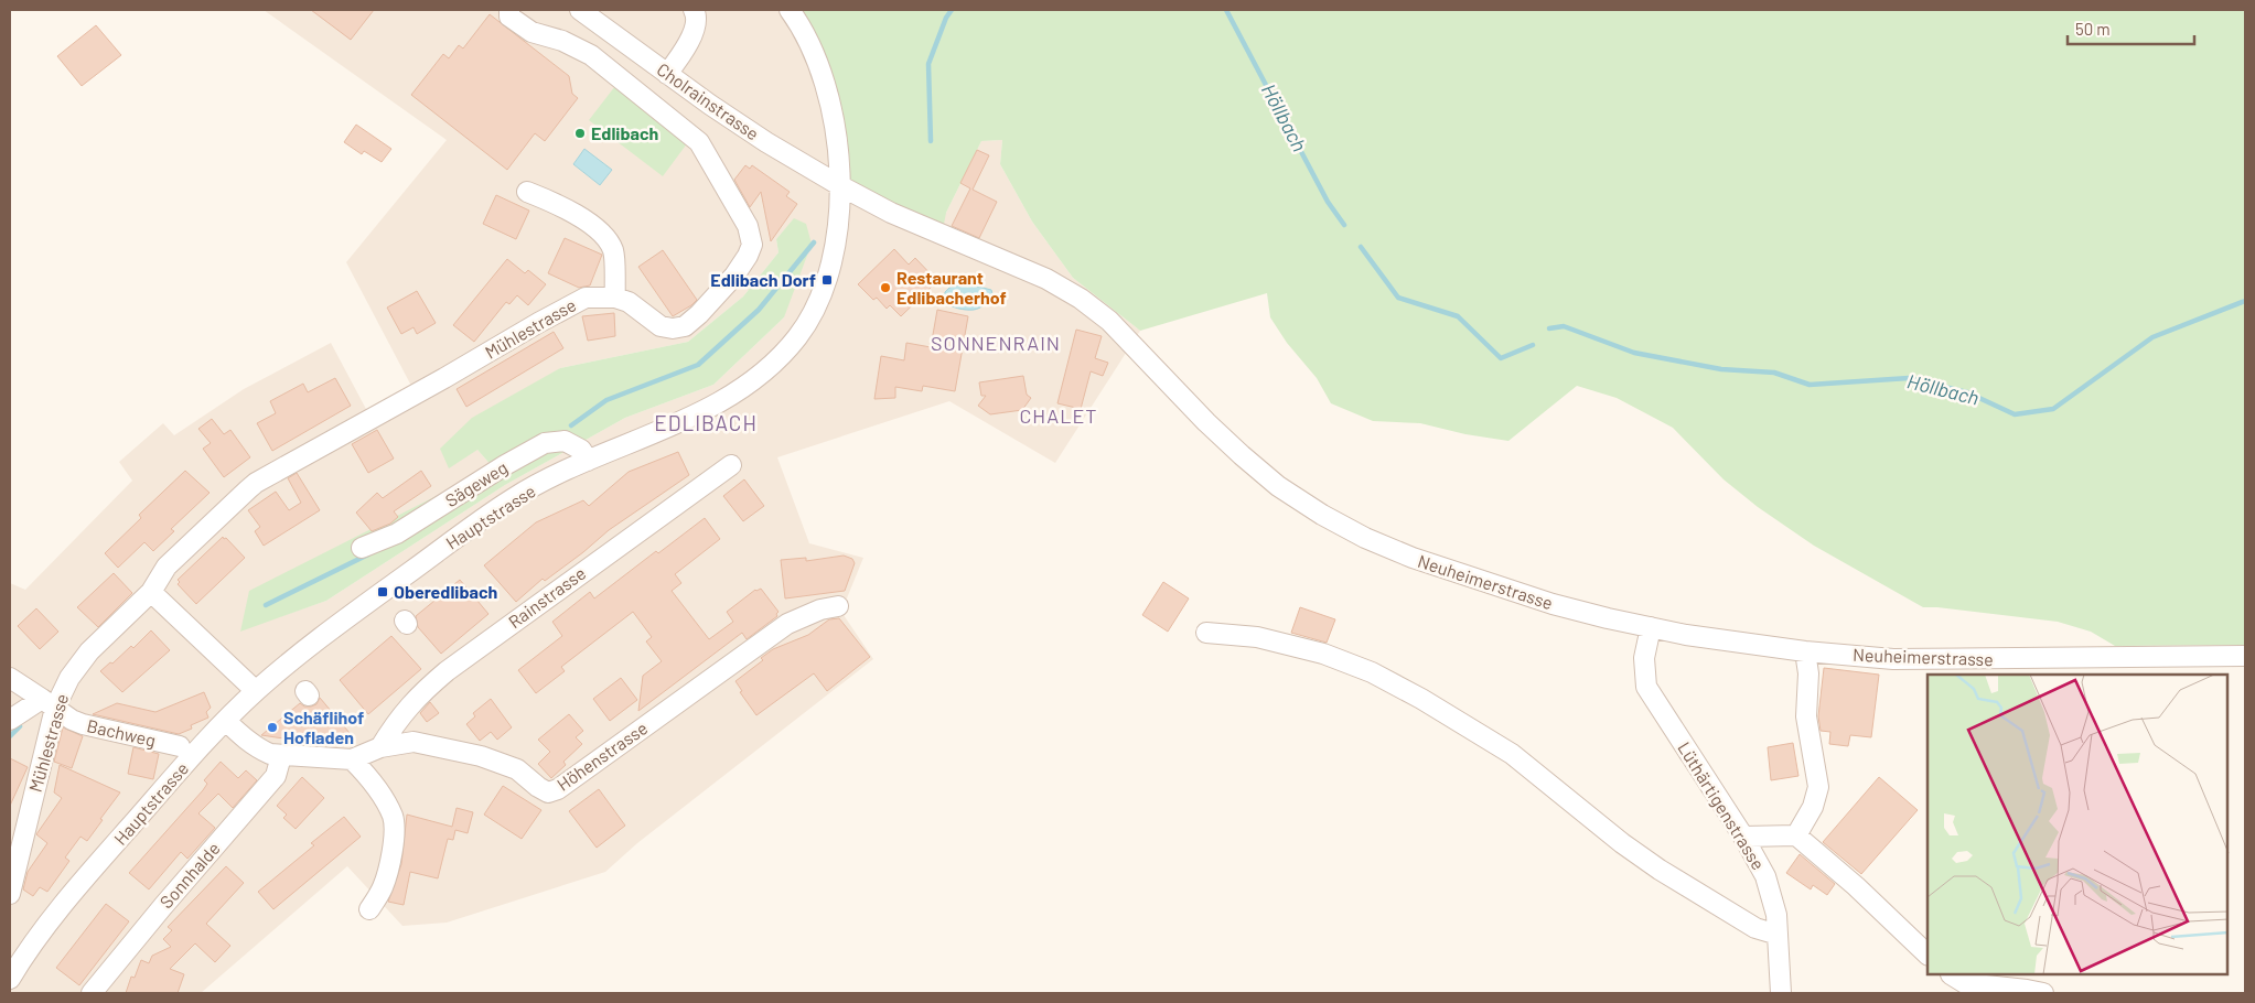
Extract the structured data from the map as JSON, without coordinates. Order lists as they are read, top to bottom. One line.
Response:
{"streets":{"street":["Cholrainstrasse","Mühlestrasse","Sägeweg","Hauptstrasse","Neuheimerstrasse","Rainstrasse","Bachweg","Höhenstrasse","Lüthärtigenstrasse","Sonnhalde"]},"crossings":[["Cholrainstrasse","Hauptstrasse"],["Cholrainstrasse","Neuheimerstrasse"],["Mühlestrasse","Bachweg"],["Sägeweg","Hauptstrasse"],["Hauptstrasse","Neuheimerstrasse"],["Hauptstrasse","Höhenstrasse"],["Neuheimerstrasse","Lüthärtigenstrasse"],["Rainstrasse","Höhenstrasse"],["Höhenstrasse","Sonnhalde"]],"districts":["SONNENRAIN","CHALET","EDLIBACH"],"water":["Höllbach"],"places":{"other":["Edlibach","Restaurant Edlibacherhof","Schäflihof Hofladen"],"transit":["Edlibach Dorf","Oberedlibach"]},"scale_bar":"50 m"}
